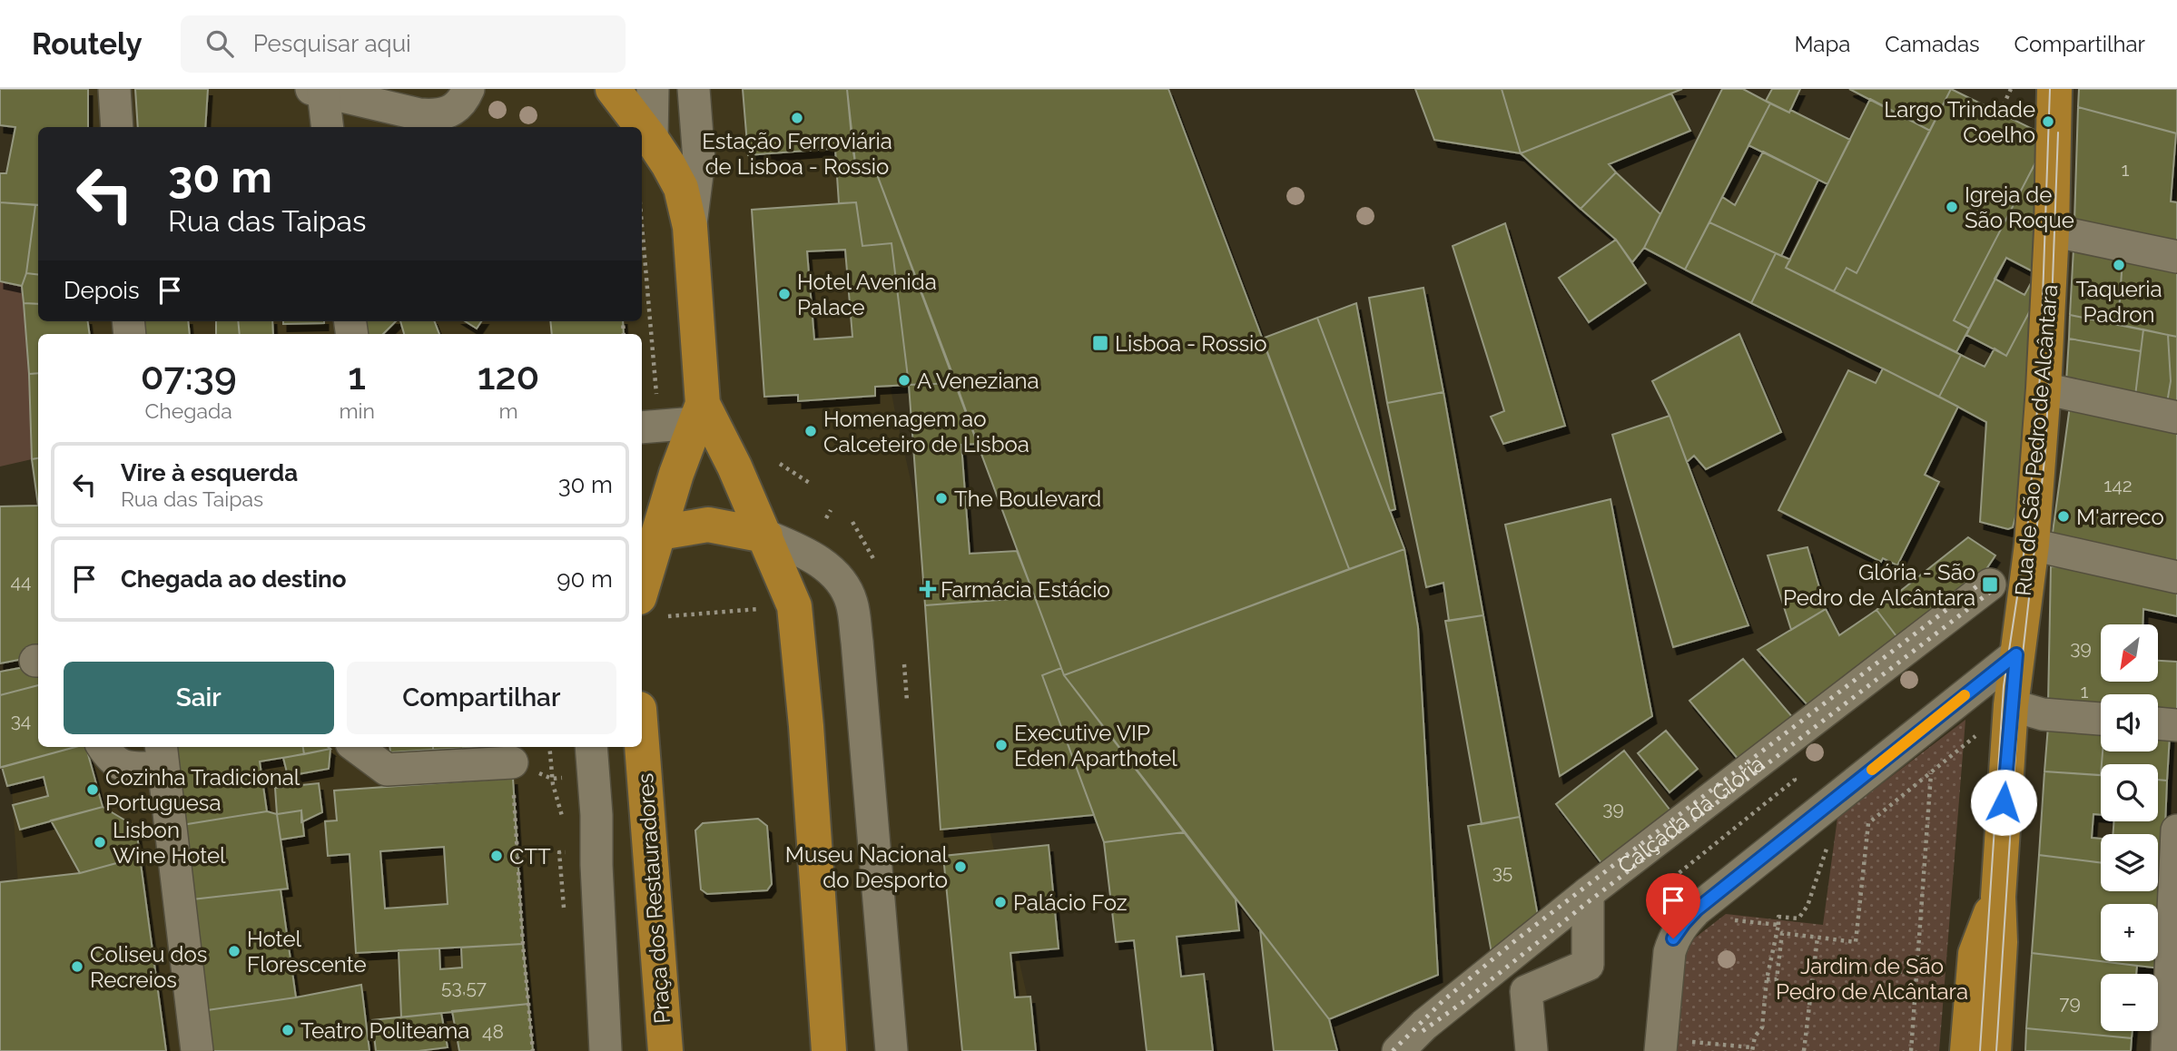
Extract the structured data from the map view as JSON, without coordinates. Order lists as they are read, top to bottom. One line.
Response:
{"streets":{"main road":["Rua de São Pedro de Alcântara","Praça dos Restauradores"],"street":["Calçada da Glória"]},"parks":["Jardim de São Pedro de Alcântara"],"places":{"other":["Estação Ferroviária de Lisboa - Rossio","Largo Trindade Coelho","Igreja de São Roque","Taqueria Padron","Hotel Avenida Palace","A Veneziana","Homenagem ao Calceteiro de Lisboa","The Boulevard","M'arreco","Executive VIP Eden Aparthotel","Cozinha Tradicional Portuguesa","Lisbon Wine Hotel","CTT","Museu Nacional do Desporto","Palácio Foz","Hotel Florescente","Coliseu dos Recreios","Teatro Politeama"],"transit":["Lisboa - Rossio","Glória - São Pedro de Alcântara"],"health":["Farmácia Estácio"]},"house_numbers":["1","142","44","39","1","34","39","35","53,57","79","48"],"north":"bottom left","page":{"header":"Routely","search":"Pesquisar aqui","nav":["Mapa","Camadas","Compartilhar"],"turn":["30 m","Rua das Taipas"],"then":"Depois","eta":["07:39","Chegada","1","min","120","m"],"list":[{"name":"Vire à esquerda","note":"Rua das Taipas","value":"30 m"},{"name":"Chegada ao destino","value":"90 m"}],"map_buttons":["+","−"],"buttons":["Sair","Compartilhar"]}}
